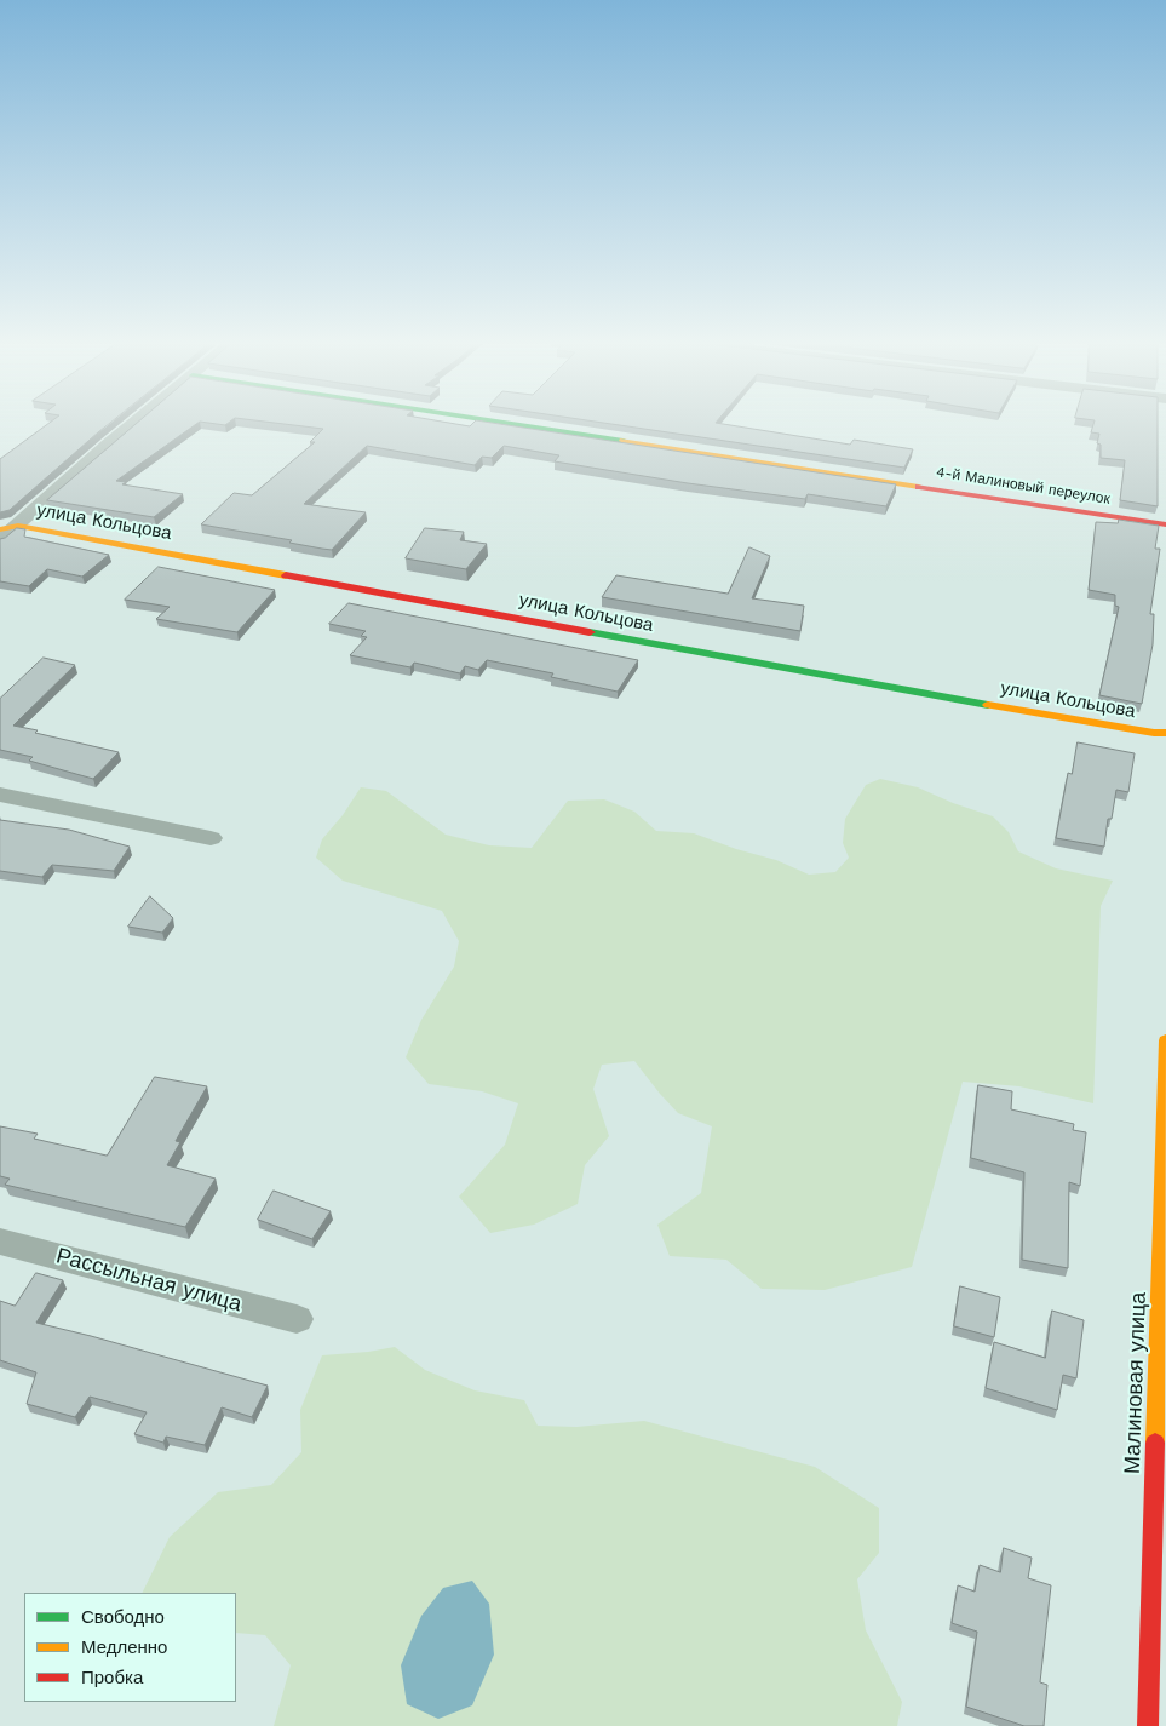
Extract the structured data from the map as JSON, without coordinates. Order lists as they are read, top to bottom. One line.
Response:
{"streets":{"street":["4-й Малиновый переулок","улица Кольцова","Рассыльная улица","Малиновая улица"]},"legend":["Свободно","Медленно","Пробка"]}
